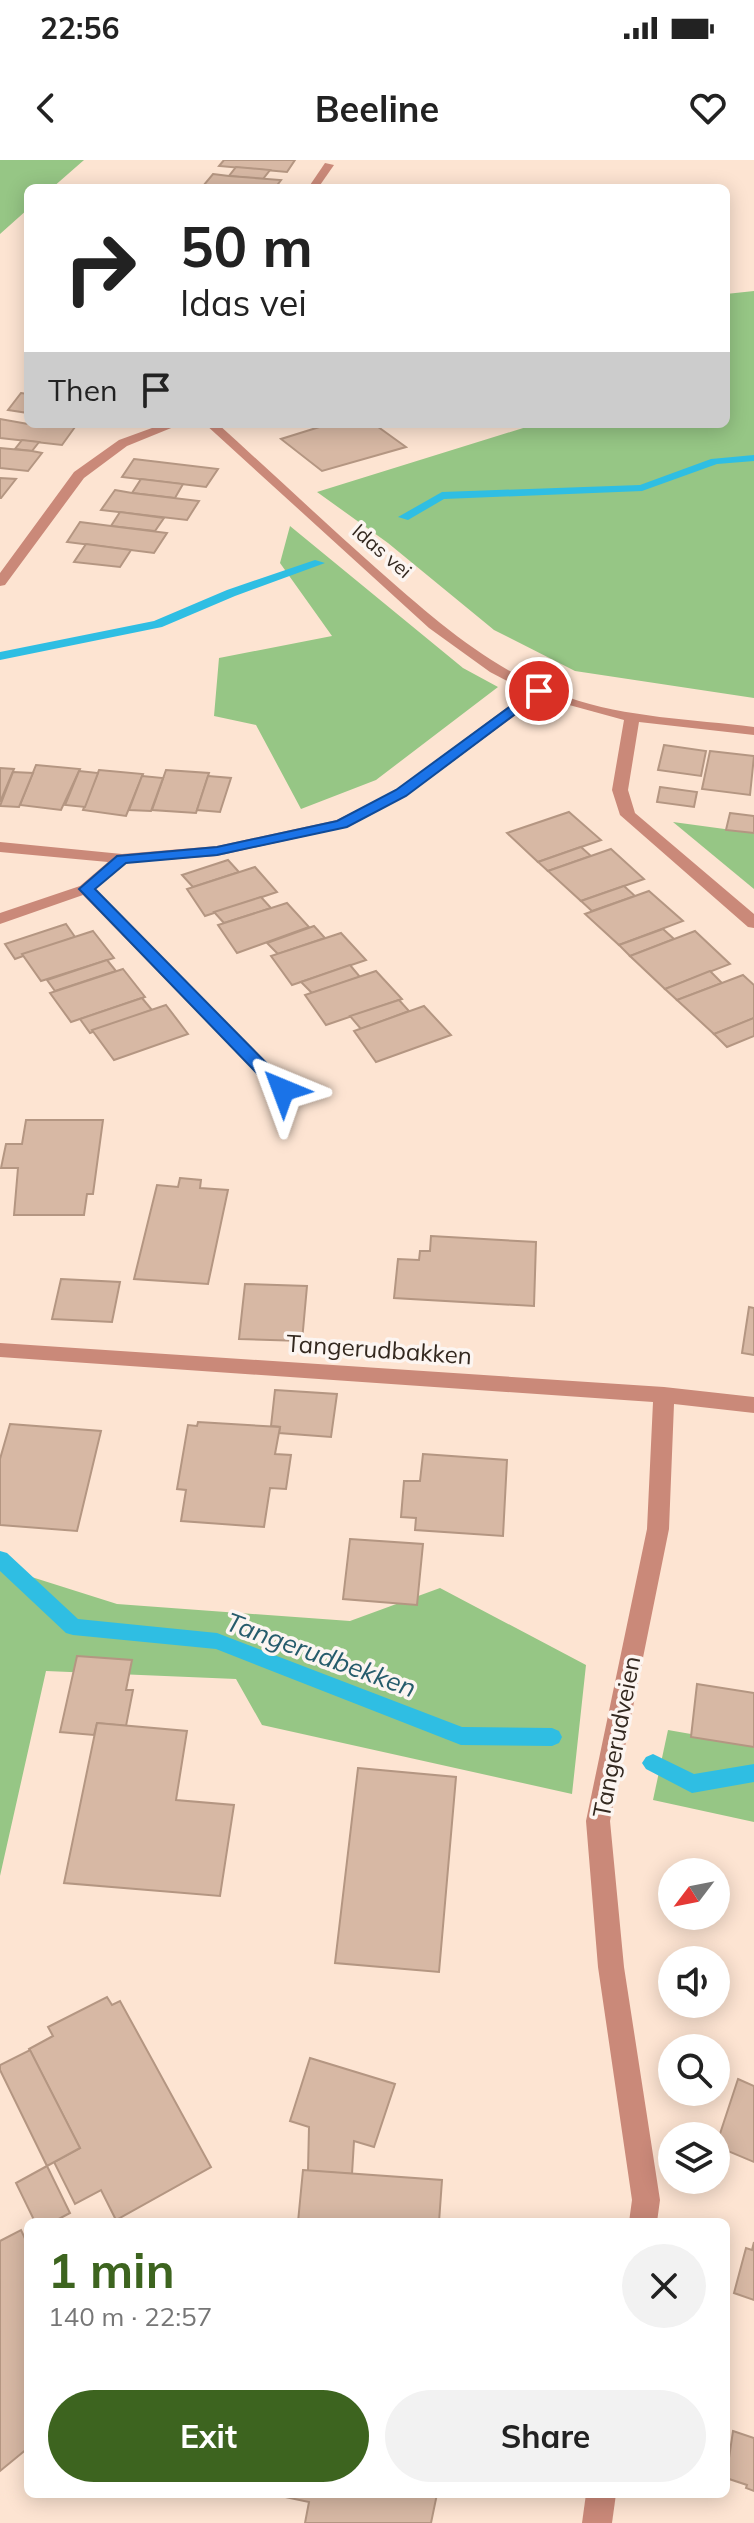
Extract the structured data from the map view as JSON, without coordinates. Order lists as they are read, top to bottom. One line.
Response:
{"streets":{"street":["Idas vei","Tangerudbakken","Tangerudveien"]},"crossings":[["Tangerudbakken","Tangerudveien"]],"water":["Tangerudbekken"],"north":"bottom left","page":{"status":"22:56","header":"Beeline","turn":["50 m","Idas vei"],"then":"Then","heading":["1 min","140 m · 22:57"],"buttons":["Exit","Share"]}}
